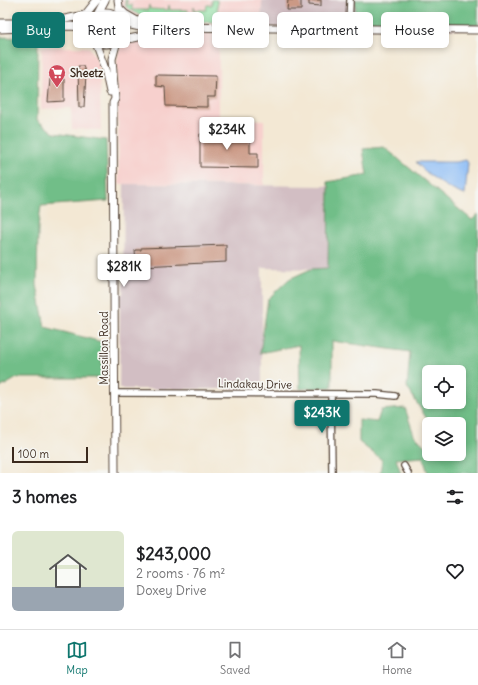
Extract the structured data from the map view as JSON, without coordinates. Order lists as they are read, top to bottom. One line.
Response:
{"streets":{"main road":["Massillon Road"],"street":["Lindakay Drive"]},"crossings":[["Massillon Road","Lindakay Drive"]],"places":{"supermarket":["Sheetz"]},"scale_bar":"100 m","page":{"chip":["Buy","Rent","Filters","New","Apartment","House"],"price":["$234K","$281K","$243K"],"scale":"100 m","heading":"3 homes","list":[{"name":"$243,000","note":"2 rooms · 76 m² · Doxey Drive"}],"tabs":["Map","Saved","Home"]}}
